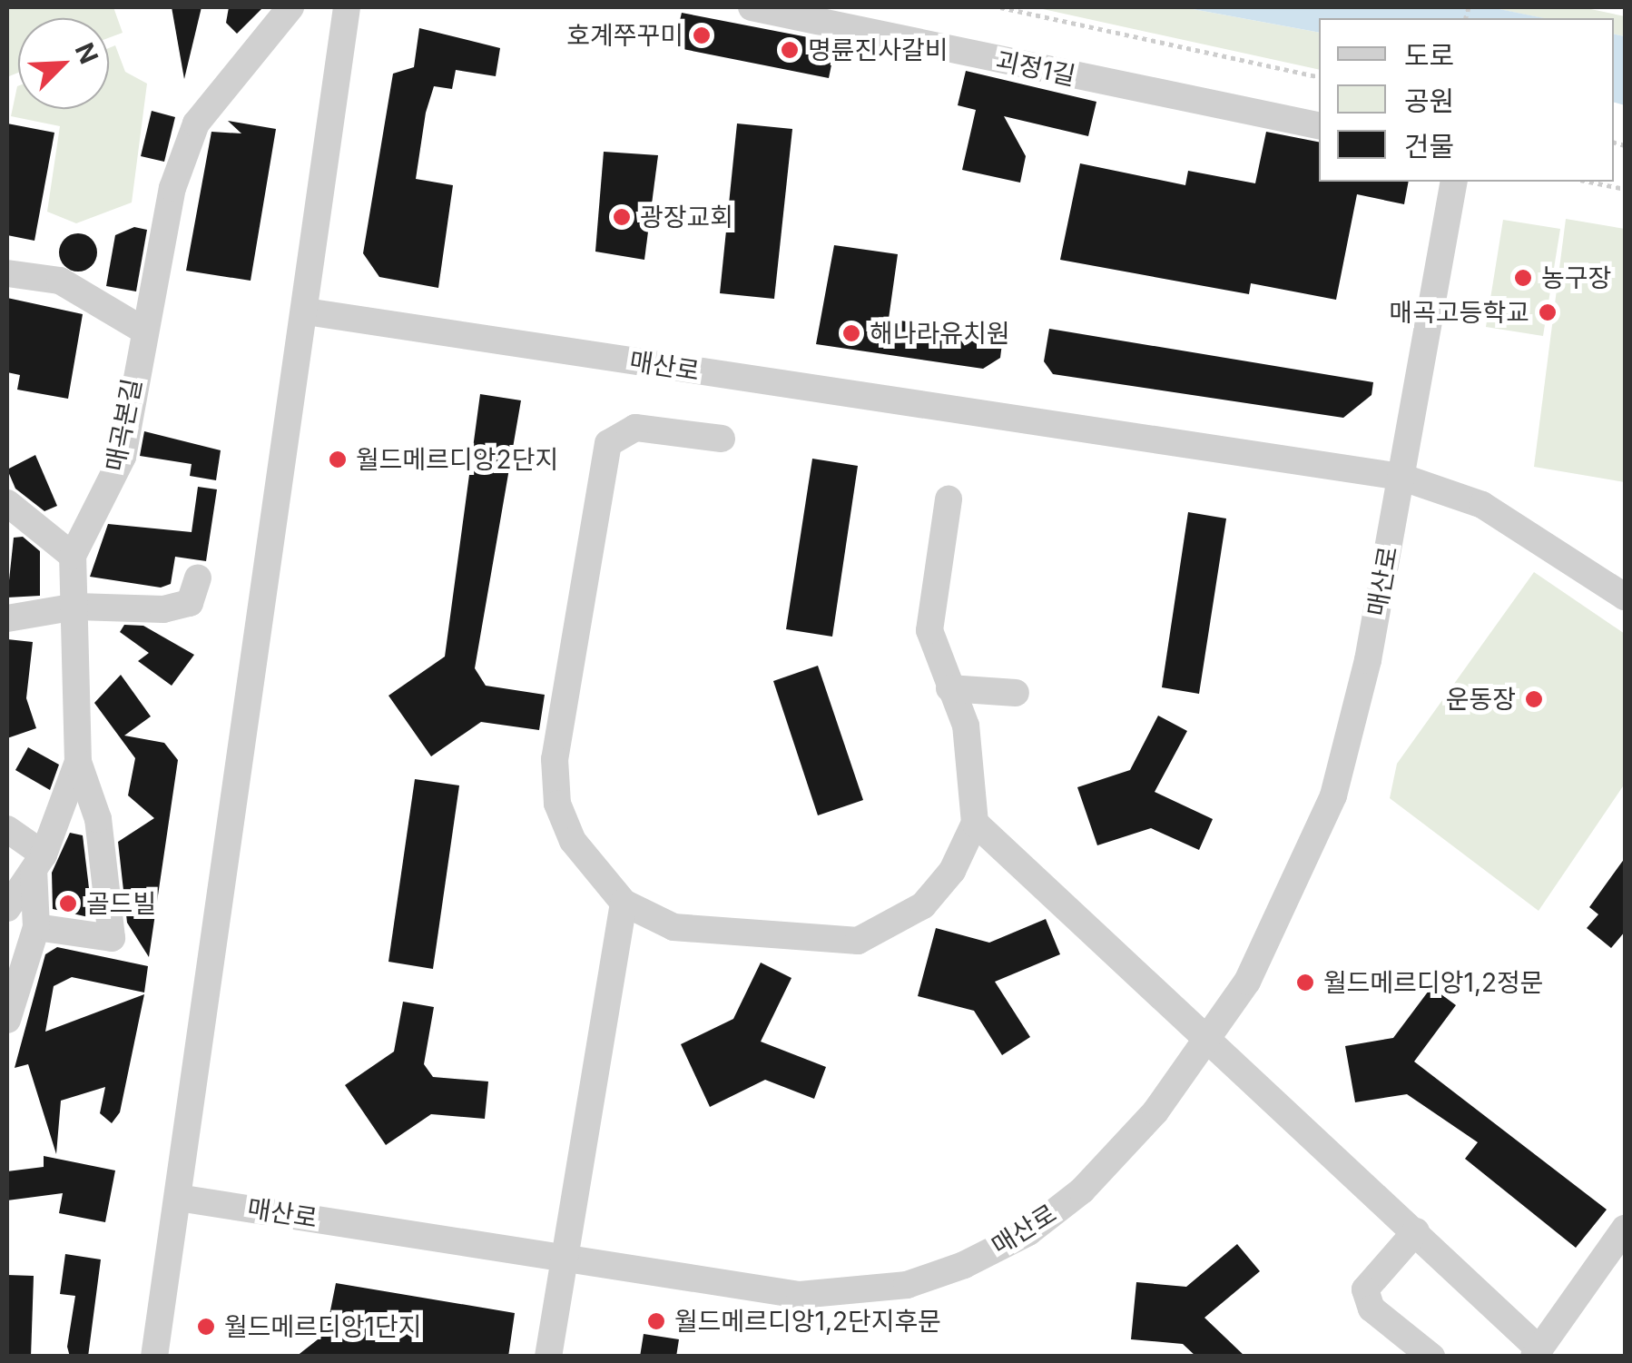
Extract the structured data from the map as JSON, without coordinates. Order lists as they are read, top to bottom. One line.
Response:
{"streets":{"street":["괴정1길","매산로","매곡본길"]},"places":["호계쭈꾸미","명륜진사갈비","광장교회","농구장","매곡고등학교","해나라유치원","월드메르디앙2단지","운동장","골드빌","월드메르디앙1,2정문","월드메르디앙1,2단지후문","월드메르디앙1단지"],"legend":["도로","공원","건물"],"north":"top right"}
